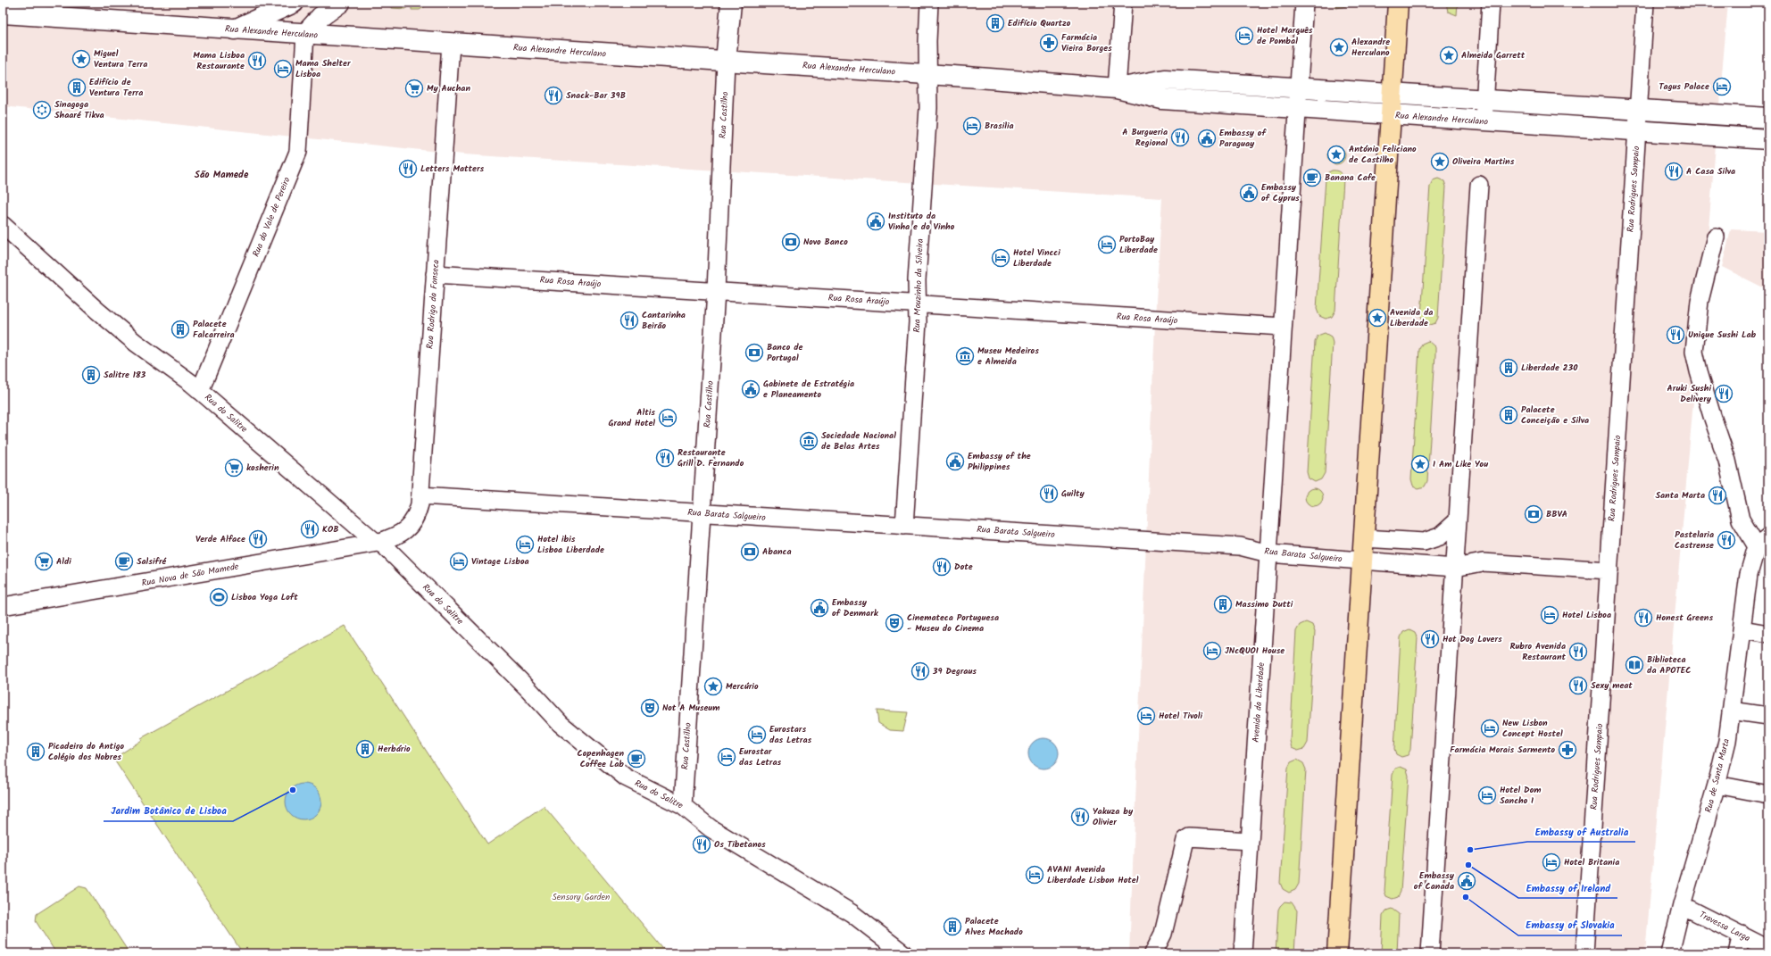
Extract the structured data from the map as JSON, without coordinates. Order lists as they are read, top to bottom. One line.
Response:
{"streets":{"main road":["Rua Alexandre Herculano","Rua Castilho"],"street":["Rua Rodrigues Sampaio","Rua do Vale de Pereiro","Rua Rosa Araújo","Rua Mouzinho da Silveira","Rua Rodrigo da Fonseca","Rua do Salitre","Rua Barata Salgueiro","Rua Nova de São Mamede","Avenida da Liberdade","Rua de Santa Marta","Travessa Larga"]},"crossings":[["Rua Alexandre Herculano","Rua Castilho"],["Rua Alexandre Herculano","Rua Rodrigues Sampaio"],["Rua Alexandre Herculano","Rua do Vale de Pereiro"],["Rua Alexandre Herculano","Rua Mouzinho da Silveira"],["Rua Alexandre Herculano","Rua Rodrigo da Fonseca"],["Rua Alexandre Herculano","Avenida da Liberdade"],["Rua Castilho","Rua Rosa Araújo"],["Rua Castilho","Rua do Salitre"],["Rua Castilho","Rua Barata Salgueiro"],["Rua Rodrigues Sampaio","Rua Barata Salgueiro"],["Rua do Vale de Pereiro","Rua do Salitre"],["Rua Rosa Araújo","Rua Mouzinho da Silveira"],["Rua Rosa Araújo","Rua Rodrigo da Fonseca"],["Rua Rosa Araújo","Avenida da Liberdade"],["Rua Mouzinho da Silveira","Rua Barata Salgueiro"],["Rua Rodrigo da Fonseca","Rua do Salitre"],["Rua Rodrigo da Fonseca","Rua Barata Salgueiro"],["Rua Rodrigo da Fonseca","Rua Nova de São Mamede"],["Rua do Salitre","Rua Nova de São Mamede"],["Rua Barata Salgueiro","Avenida da Liberdade"],["Rua de Santa Marta","Travessa Larga"]],"districts":["São Mamede"],"parks":["Sensory Garden"],"places":{"building":["Edifício Quartzo","Edifício de Ventura Terra","Palacete Falcarreira","Liberdade 230","Salitre 183","Palacete Conceição e Silva","Massimo Dutti","Herbário","Picadeiro do Antigo Colégio dos Nobres","Palacete Alves Machado"],"hotel":["Hotel Marquês de Pombal","Mama Shelter Lisboa","Tagus Palace","Brasilia","PortoBay Liberdade","Hotel Vincci Liberdade","Altis Grand Hotel","Hotel ibis Lisboa Liberdade","Vintage Lisboa","Hotel Lisboa","JNcQUOI House","Hotel Tivoli","New Lisbon Concept Hostel","Eurostars das Letras","Eurostar das Letras","Hotel Dom Sancho I","Hotel Britania","AVANI Avenida Liberdade Lisbon Hotel"],"pharmacy":["Farmácia Vieira Borges","Farmácia Morais Sarmento"],"place":["Alexandre Herculano","Almeida Garrett","Miguel Ventura Terra","António Feliciano de Castilho","Oliveira Martins","Avenida da Liberdade","I Am Like You","Mercúrio"],"restaurant":["Mama Lisboa Restaurante","Snack-Bar 39B","A Burgueria Regional","Letters Matters","A Casa Silva","Cantarinha Beirão","Unique Sushi Lab","Aruki Sushi Delivery","Restaurante Grill D. Fernando","Guilty","Santa Marta","KOB","Verde Alface","Pastelaria Castrense","Dote","Honest Greens","Hot Dog Lovers","Rubro Avenida Restaurant","39 Degraus","Sexy meat","Yakuza by Olivier","Os Tibetanos"],"supermarket":["My Auchan","kosherin","Aldi"],"synagogue":["Sinagoga Shaaré Tikva"],"public building":["Embassy of Paraguay","Embassy of Cyprus","Instituto da Vinha e do Vinho","Gabinete de Estratégia e Planeamento","Embassy of the Philippines","Embassy of Denmark","Embassy of Canada"],"cafe":["Banana Cafe","Salsifré","Copenhagen Coffee Lab"],"bank":["Novo Banco","Banco de Portugal","BBVA","Abanca"],"museum":["Museu Medeiros e Almeida","Sociedade Nacional de Belas Artes"],"sports":["Lisboa Yoga Loft"],"theatre":["Cinemateca Portuguesa - Museu do Cinema","Not A Museum"],"library":["Biblioteca da APOTEC"],"other":["Jardim Botânico de Lisboa","Embassy of Australia","Embassy of Ireland","Embassy of Slovakia"]}}
